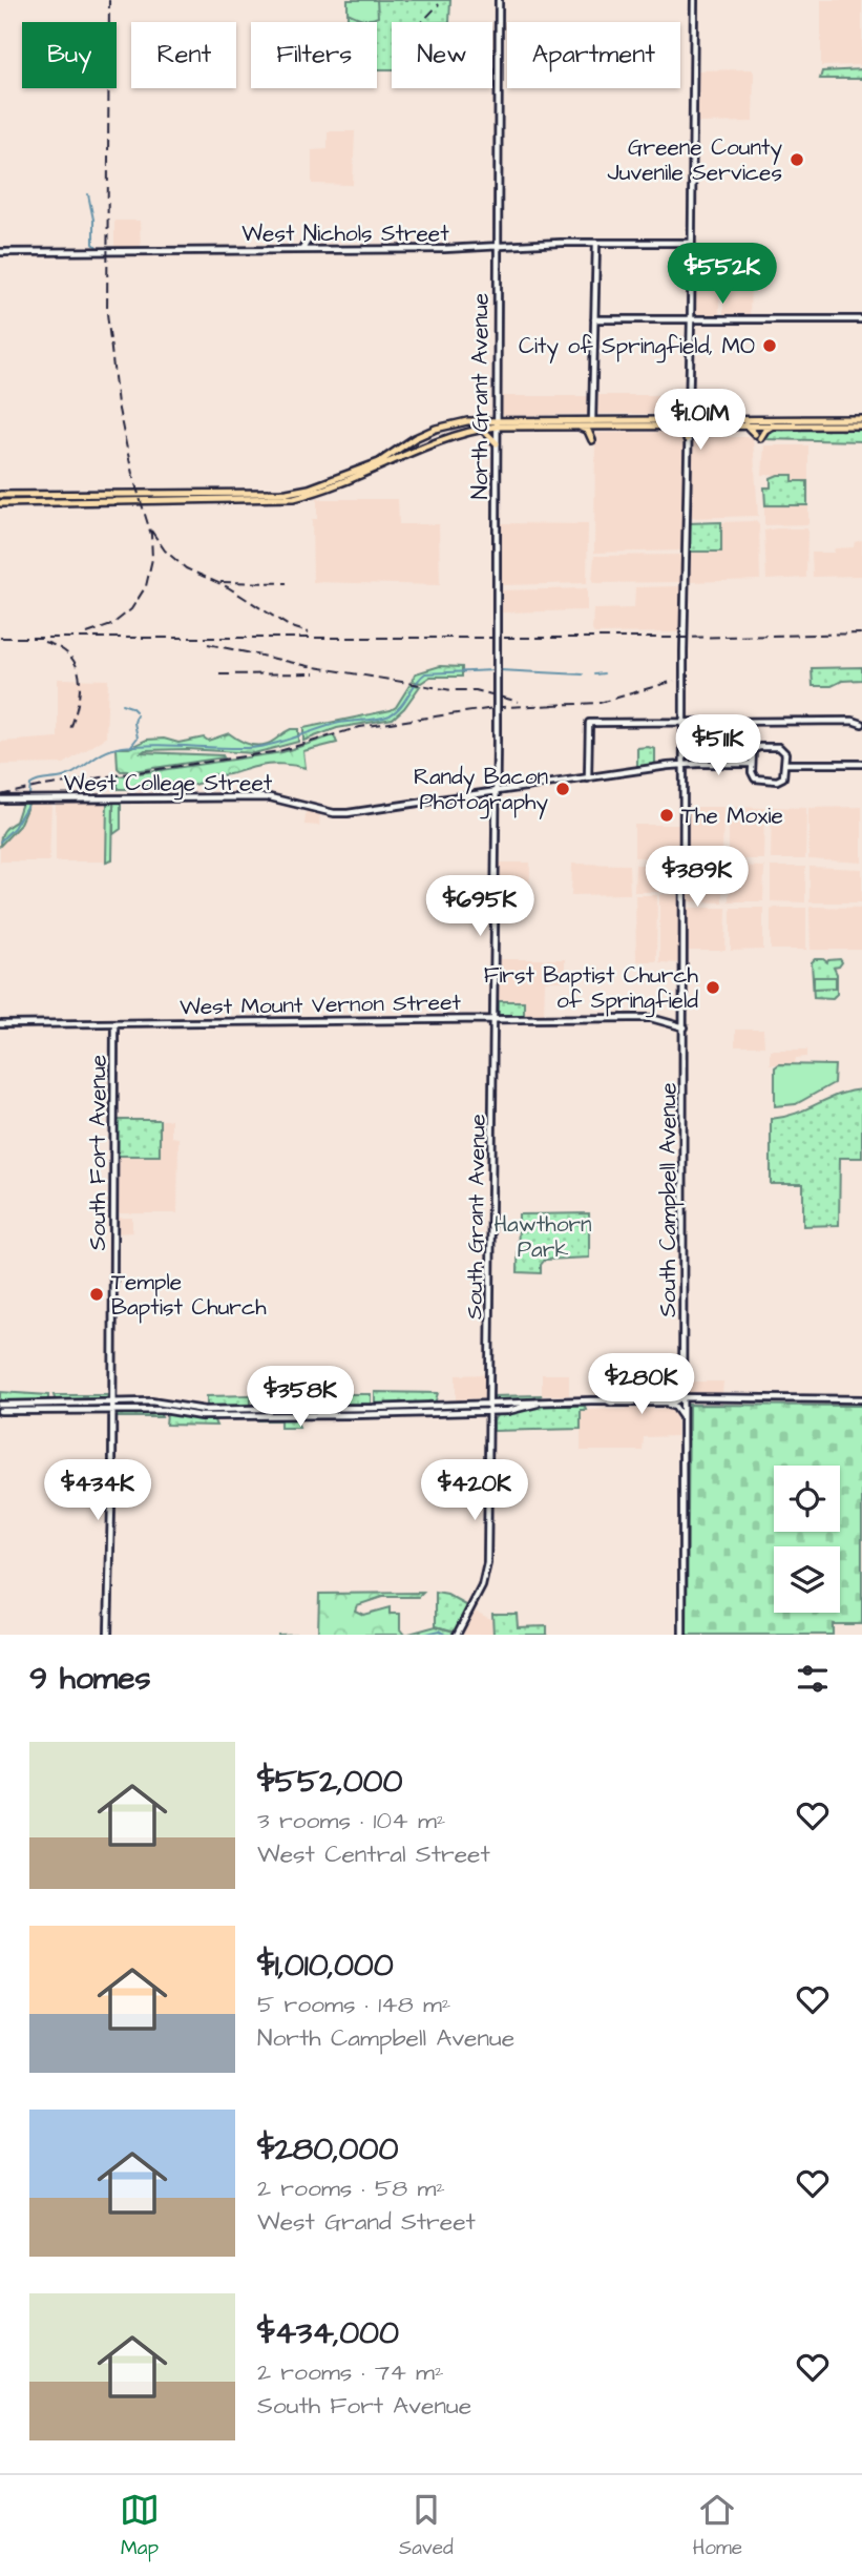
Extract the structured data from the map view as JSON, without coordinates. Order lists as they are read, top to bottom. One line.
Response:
{"streets":{"main road":["West Nichols Street","North Grant Avenue","West College Street","West Mount Vernon Street","South Fort Avenue","South Campbell Avenue","South Grant Avenue"]},"crossings":[["West Nichols Street","North Grant Avenue"],["West Nichols Street","South Campbell Avenue"],["North Grant Avenue","West College Street"],["North Grant Avenue","South Grant Avenue"],["West College Street","South Campbell Avenue"],["West College Street","South Grant Avenue"],["West Mount Vernon Street","South Fort Avenue"],["West Mount Vernon Street","South Campbell Avenue"],["West Mount Vernon Street","South Grant Avenue"]],"parks":["Hawthorn Park"],"places":["Greene County Juvenile Services","City of Springfield, MO","Randy Bacon Photography","The Moxie","First Baptist Church of Springfield","Temple Baptist Church"],"page":{"chip":["Buy","Rent","Filters","New","Apartment"],"price":["$552K","$1.01M","$511K","$389K","$695K","$280K","$358K","$434K","$420K"],"heading":"9 homes","list":[{"name":"$552,000","note":"3 rooms · 104 m² · West Central Street"},{"name":"$1,010,000","note":"5 rooms · 148 m² · North Campbell Avenue"},{"name":"$280,000","note":"2 rooms · 58 m² · West Grand Street"},{"name":"$434,000","note":"2 rooms · 74 m² · South Fort Avenue"}],"tabs":["Map","Saved","Home"]}}
